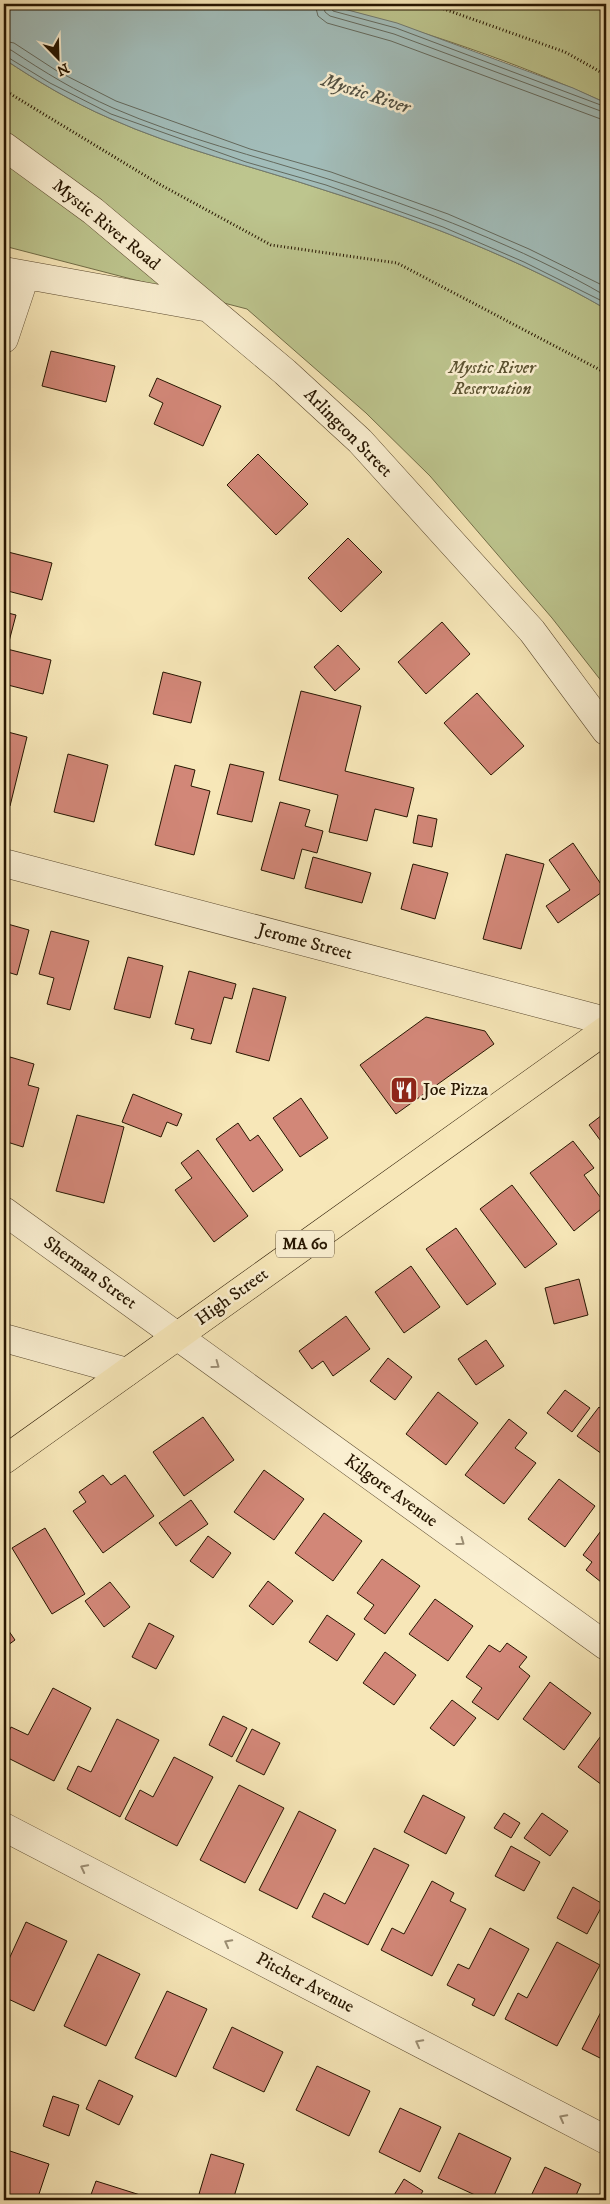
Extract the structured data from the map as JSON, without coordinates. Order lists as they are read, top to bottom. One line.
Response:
{"streets":{"main road":["MA 60","High Street"],"street":["Mystic River Road","Arlington Street","Jerome Street","Sherman Street","Kilgore Avenue","Pitcher Avenue"]},"crossings":[["Mystic River Road","Arlington Street"],["Sherman Street","High Street"],["Sherman Street","Kilgore Avenue"],["High Street","Kilgore Avenue"]],"one_way":["Kilgore Avenue","Pitcher Avenue"],"water":["Mystic River"],"parks":["Mystic River Reservation"],"places":{"restaurant":["Joe Pizza"]},"north":"bottom right"}
